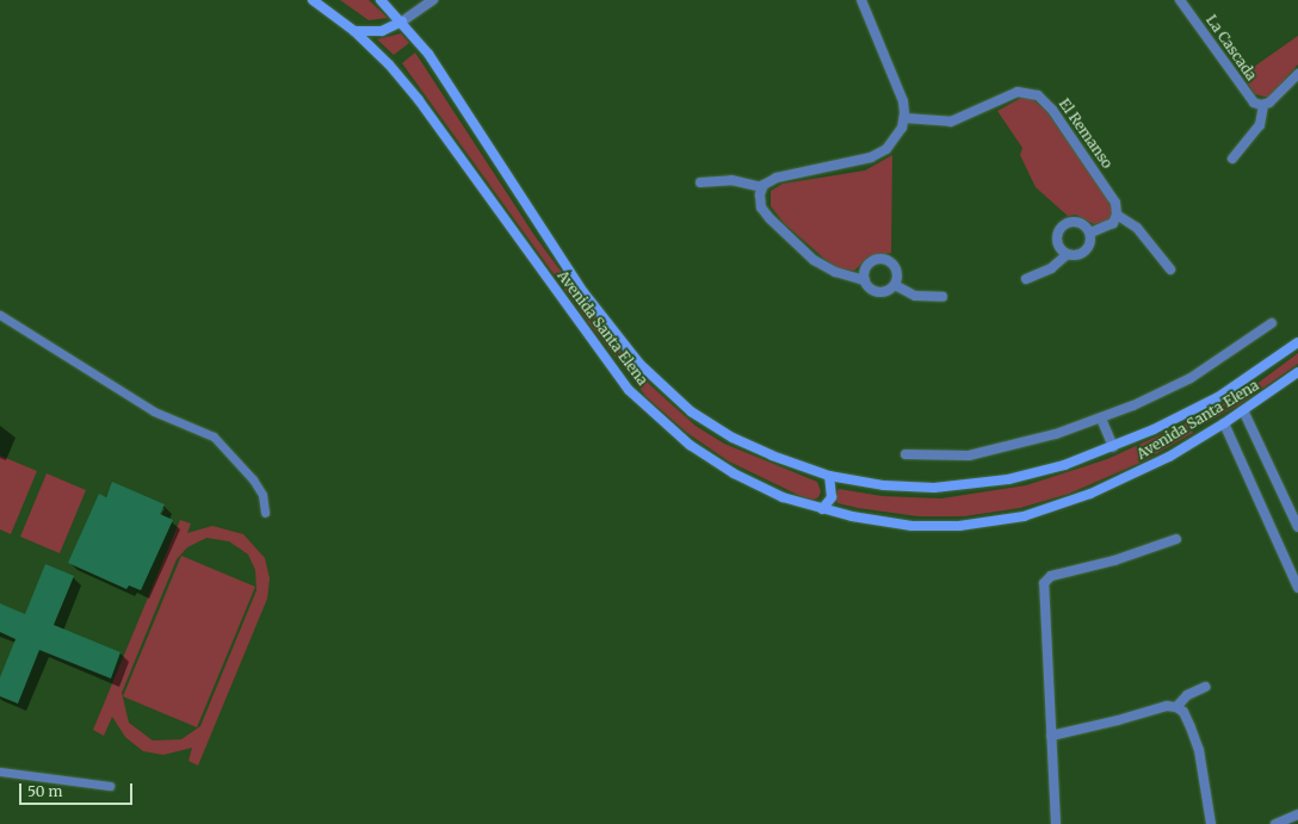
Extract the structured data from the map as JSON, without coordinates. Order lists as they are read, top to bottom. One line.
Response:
{"streets":{"street":["La Cascada","El Remanso","Avenida Santa Elena"]},"scale_bar":"50 m"}
